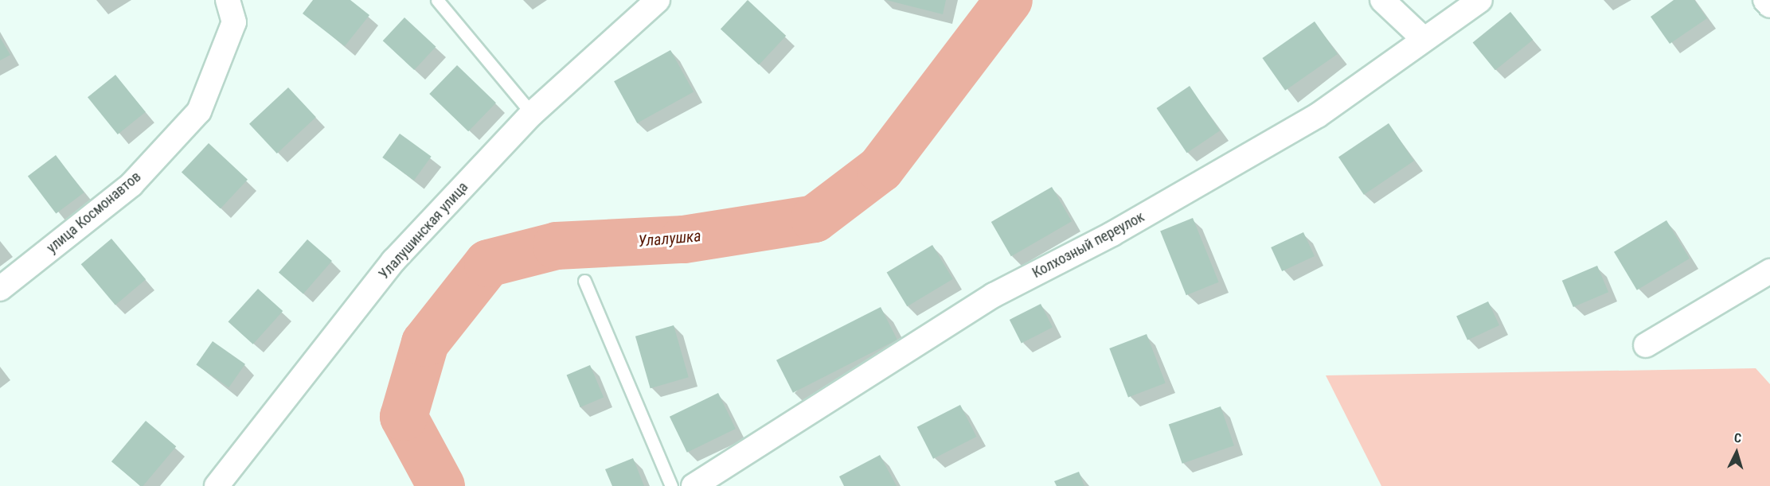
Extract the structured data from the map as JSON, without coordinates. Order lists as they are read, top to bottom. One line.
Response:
{"streets":{"street":["улица Космонавтов","Улалушинская улица","Колхозный переулок"]},"water":["Улалушка"],"north":"top"}
